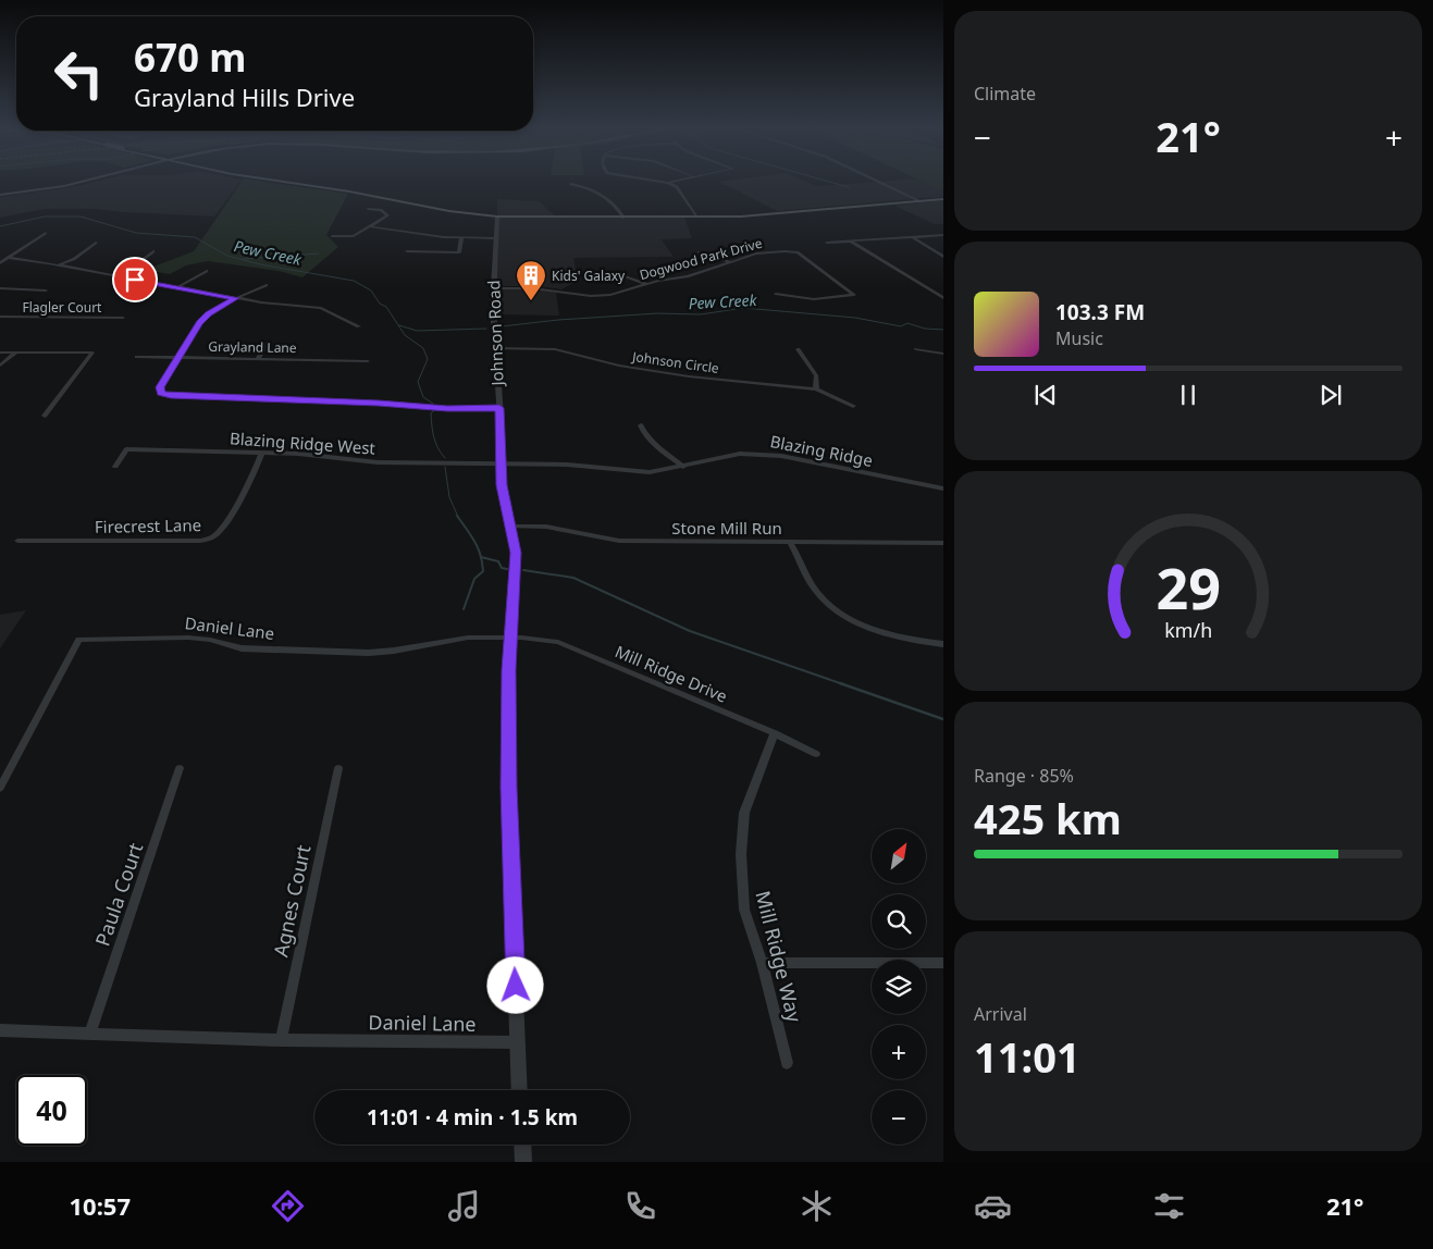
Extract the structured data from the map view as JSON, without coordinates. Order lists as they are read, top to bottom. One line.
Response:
{"streets":{"street":["Dogwood Park Drive","Flagler Court","Johnson Road","Grayland Lane","Johnson Circle","Blazing Ridge West","Blazing Ridge","Firecrest Lane","Stone Mill Run","Daniel Lane","Mill Ridge Drive","Paula Court","Agnes Court","Mill Ridge Way"]},"crossings":[["Dogwood Park Drive","Johnson Road"],["Johnson Road","Johnson Circle"],["Johnson Road","Blazing Ridge West"],["Johnson Road","Blazing Ridge"],["Johnson Road","Stone Mill Run"],["Johnson Road","Daniel Lane"],["Johnson Road","Mill Ridge Drive"],["Blazing Ridge West","Blazing Ridge"],["Blazing Ridge West","Firecrest Lane"],["Daniel Lane","Mill Ridge Drive"],["Daniel Lane","Paula Court"],["Daniel Lane","Agnes Court"],["Mill Ridge Drive","Mill Ridge Way"]],"water":["Pew Creek"],"places":{"building":["Kids' Galaxy"]},"north":"top right","page":{"tile":["Climate",["Range · 85%","425 km"],["Arrival","11:01"]],"turn":["670 m","Grayland Hills Drive"],"heat":["−","21°","+"],"song":["103.3 FM","Music"],"map_buttons":["+","−"],"limit":"40","trip":"11:01 · 4 min · 1.5 km","tabs":["10:57","21°"],"gauge":["29","km/h"]}}
